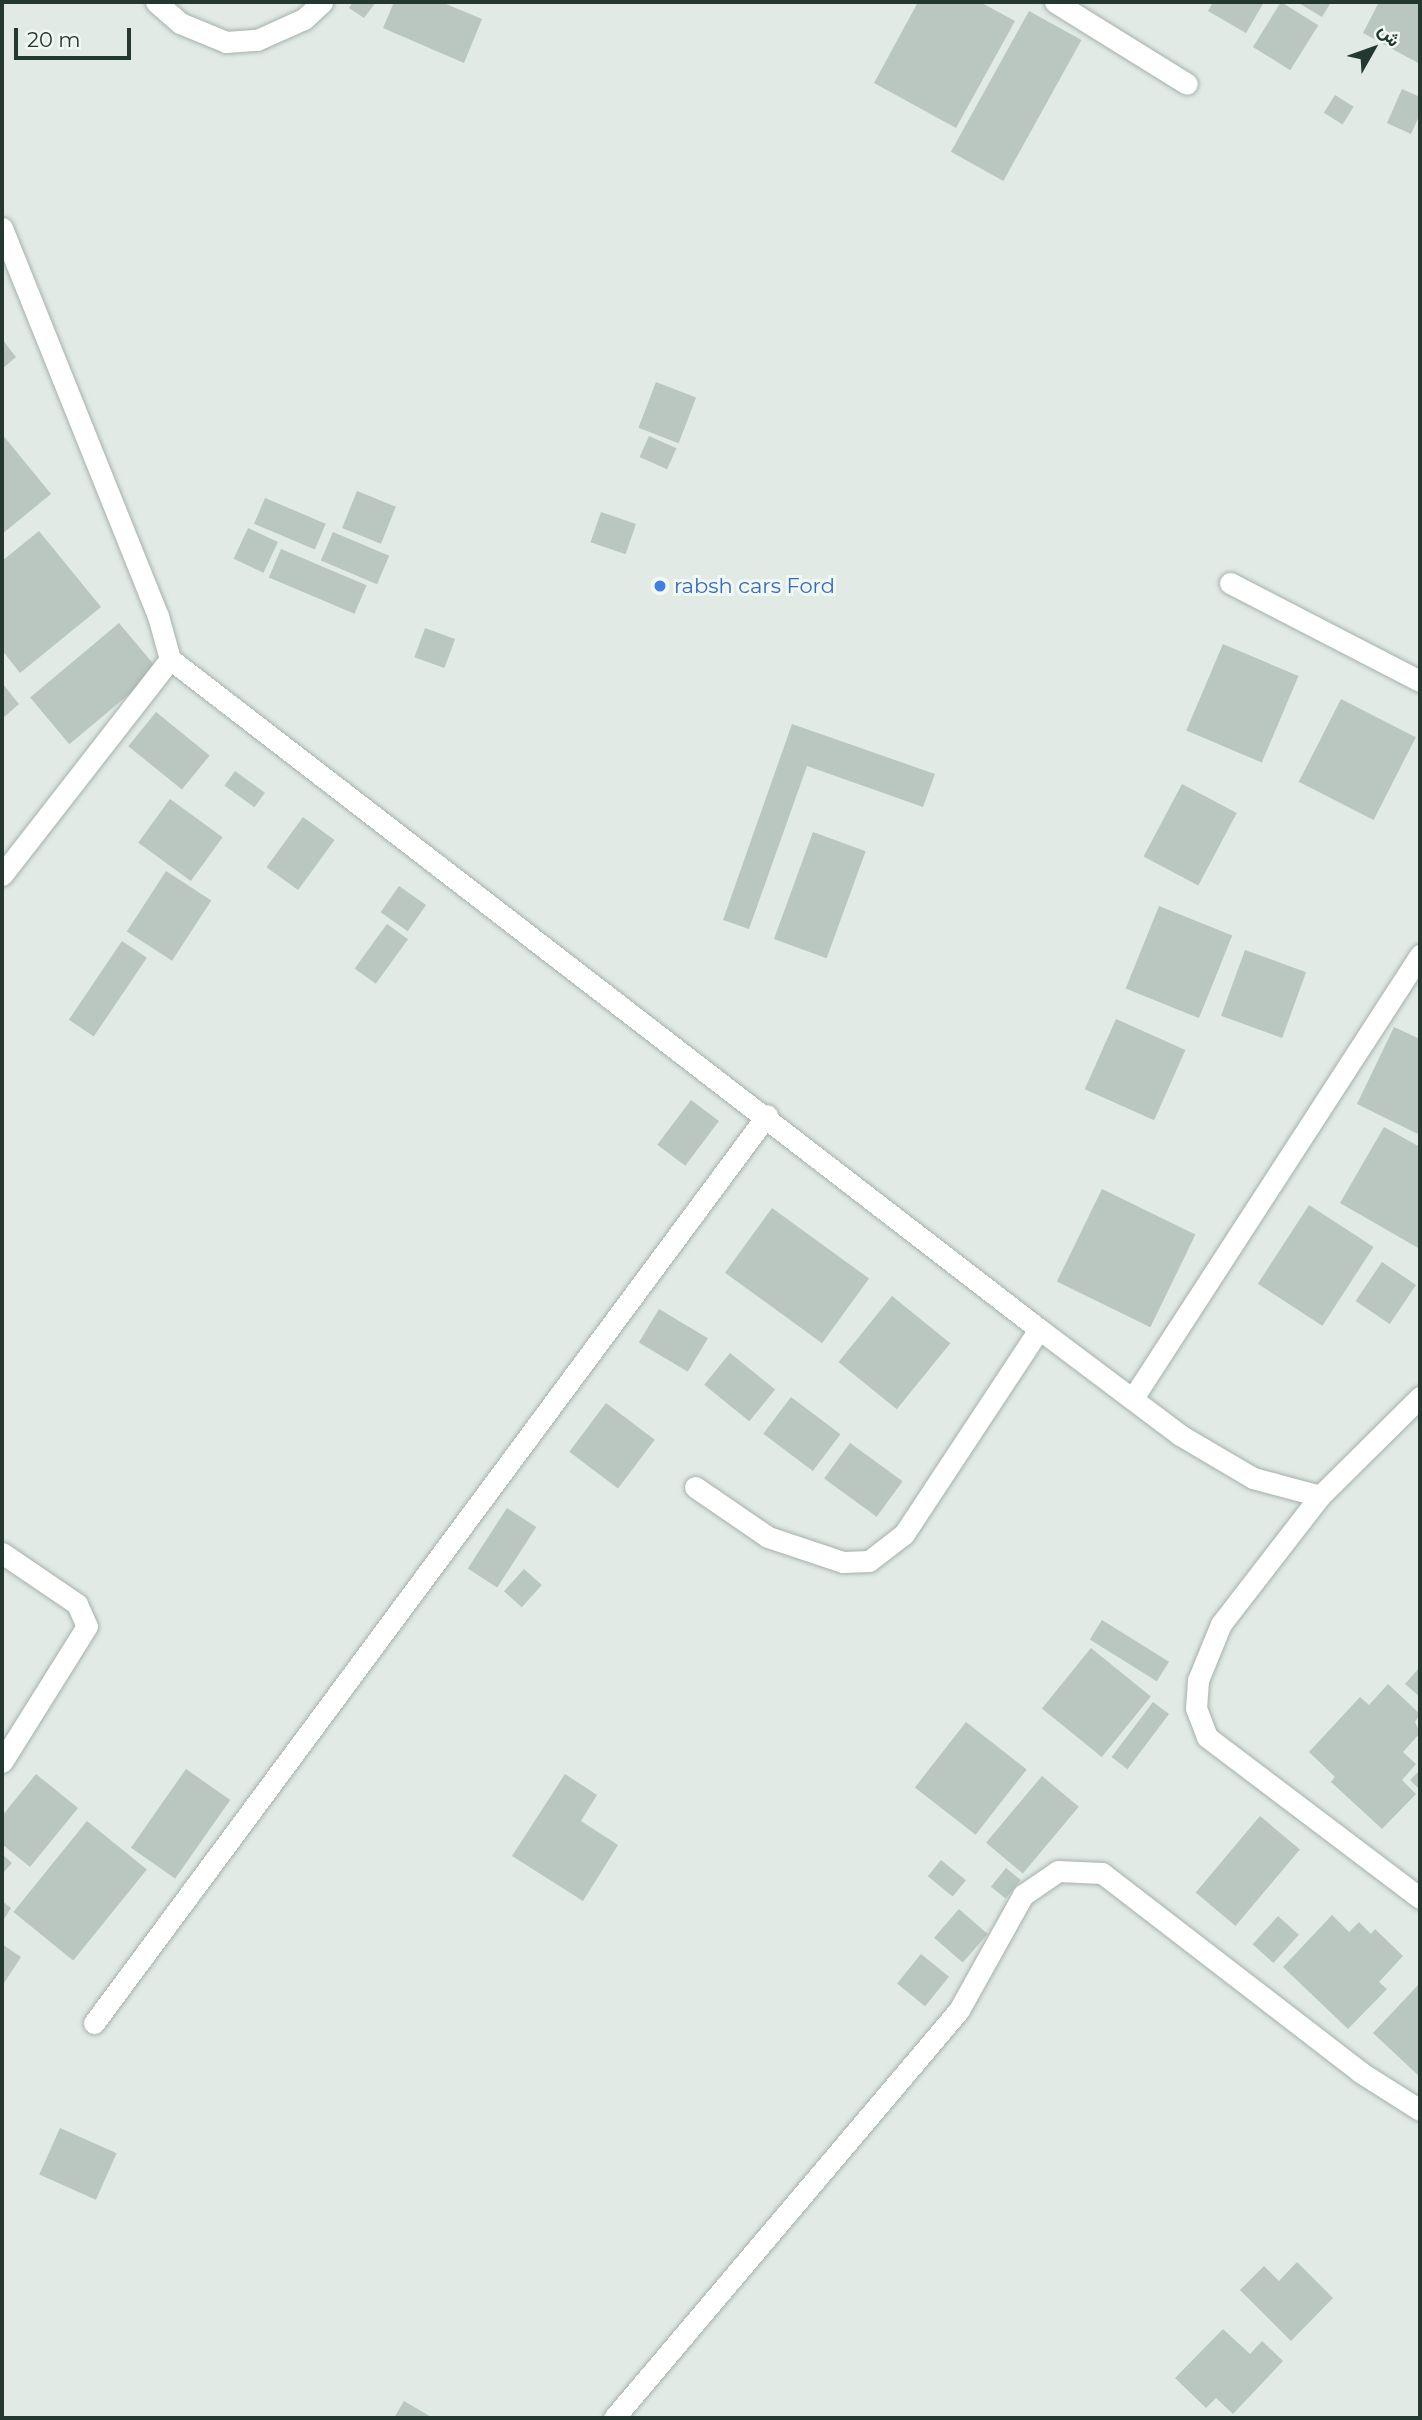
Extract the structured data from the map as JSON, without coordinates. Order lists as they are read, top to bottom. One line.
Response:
{"places":["rabsh cars Ford"],"scale_bar":"20 m","north":"top right"}
